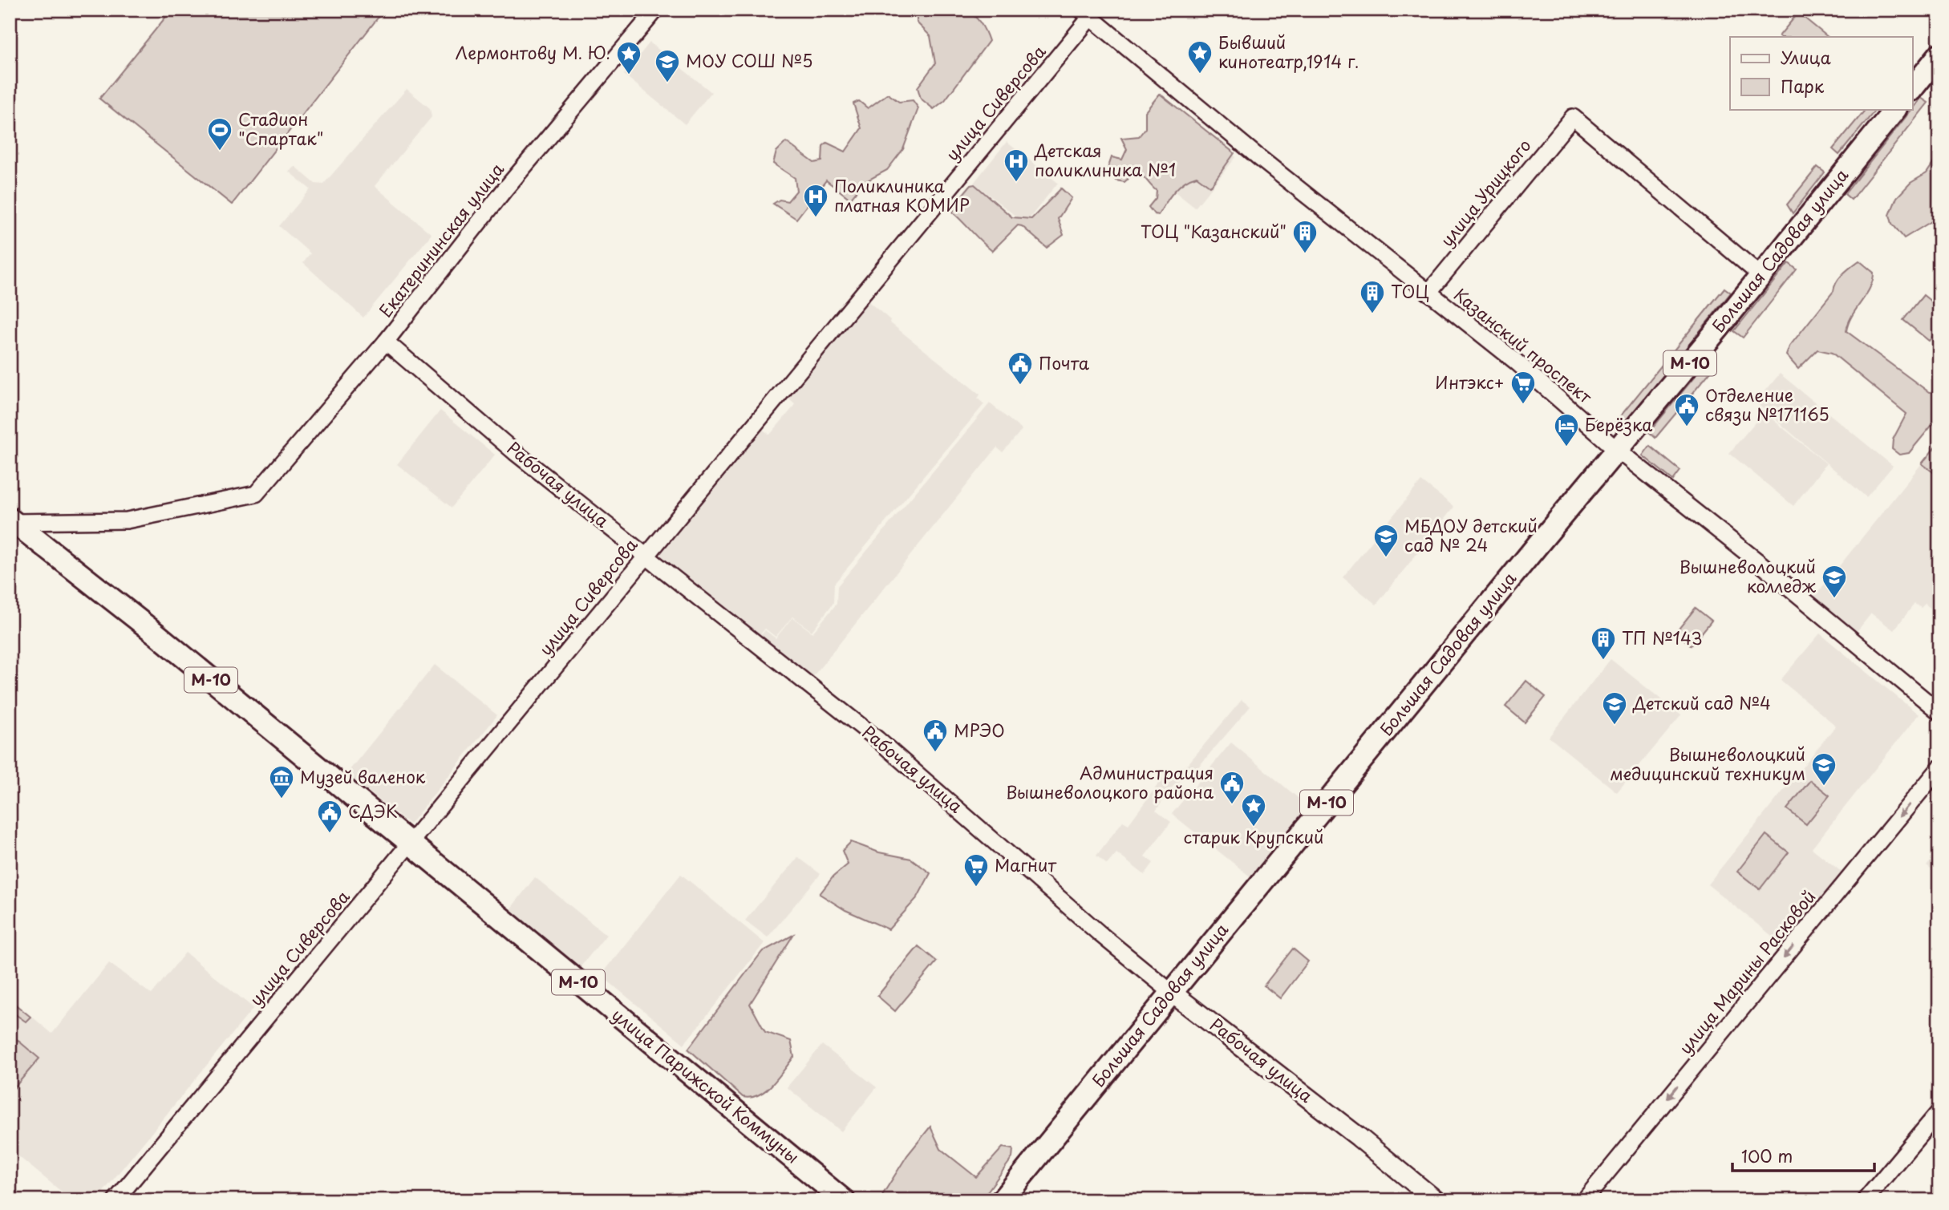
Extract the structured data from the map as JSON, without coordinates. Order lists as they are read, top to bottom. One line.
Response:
{"streets":{"highway":["Большая Садовая улица","М-10","улица Парижской Коммуны"],"main road":["Рабочая улица"],"street":["улица Сиверсова","улица Урицкого","Екатерининская улица","Казанский проспект","улица Марины Расковой"]},"crossings":[["улица Сиверсова","Казанский проспект"],["улица Сиверсова","М-10"],["улица Сиверсова","Рабочая улица"],["улица Сиверсова","улица Парижской Коммуны"],["улица Урицкого","Большая Садовая улица"],["улица Урицкого","Казанский проспект"],["Екатерининская улица","М-10"],["Екатерининская улица","Рабочая улица"],["Большая Садовая улица","Казанский проспект"],["Большая Садовая улица","Рабочая улица"],["М-10","улица Парижской Коммуны"]],"one_way":["улица Марины Расковой"],"places":{"place":["Бывший кинотеатр,1914 г.","Лермонтову М. Ю.","старик Крупский"],"school or university":["МОУ СОШ №5","МБДОУ детский сад № 24","Вышневолоцкий колледж","Детский сад №4","Вышневолоцкий медицинский техникум"],"sports":["Стадион \"Спартак\""],"hospital":["Детская поликлиника №1","Поликлиника платная КОМИР"],"building":["ТОЦ \"Казанский\"","ТОЦ","ТП №143"],"public building":["Почта","Отделение связи №171165","МРЭО","Администрация Вышневолоцкого района","СДЭК"],"supermarket":["Интэкс+","Магнит"],"hotel":["Берёзка"],"museum":["Музей валенок"]},"legend":["Улица","Парк"],"scale_bar":"100 m"}
